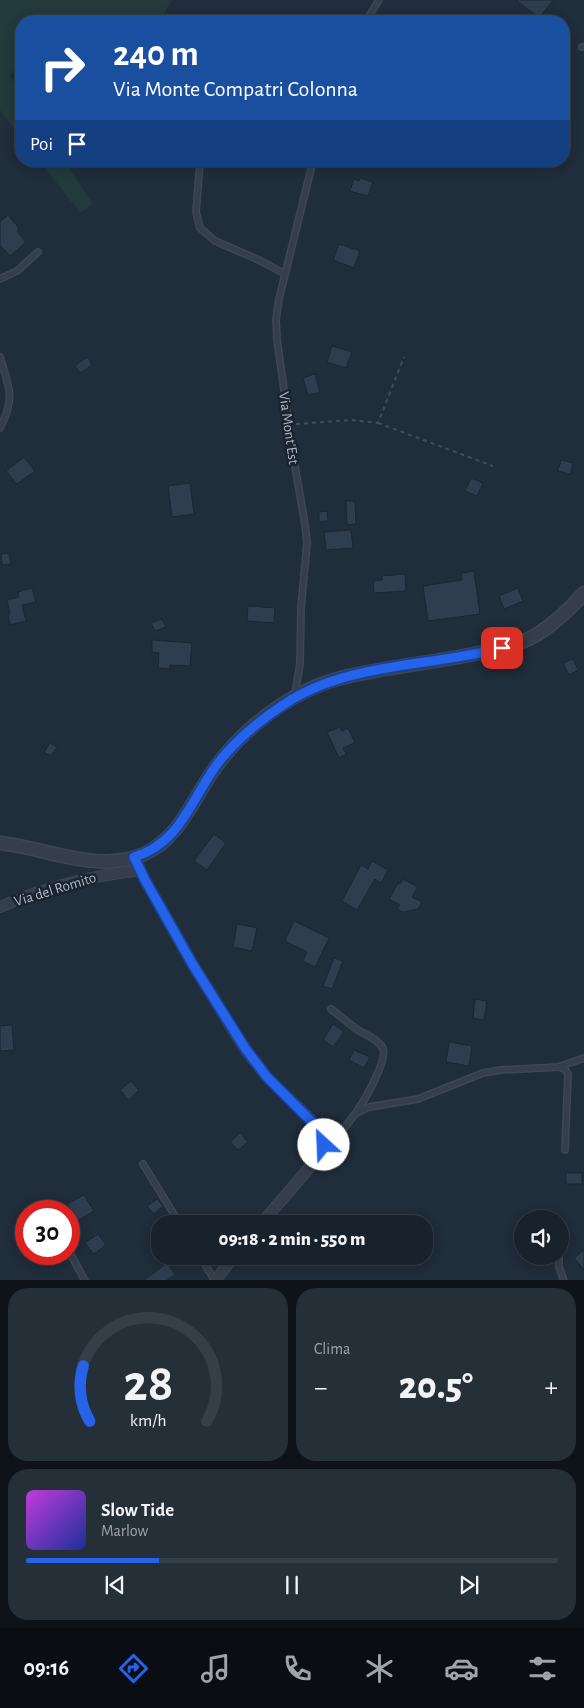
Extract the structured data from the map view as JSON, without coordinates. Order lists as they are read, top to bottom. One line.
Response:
{"streets":{"street":["Via del Romito"],"lane":["Via Mont'Est"]},"page":{"turn":["240 m","Via Monte Compatri Colonna"],"then":"Poi","limit":"30","trip":"09:18 · 2 min · 550 m","tile":"Clima","heat":["−","20.5°","+"],"song":["Slow Tide","Marlow"],"tabs":"09:16","gauge":["28","km/h"]}}
